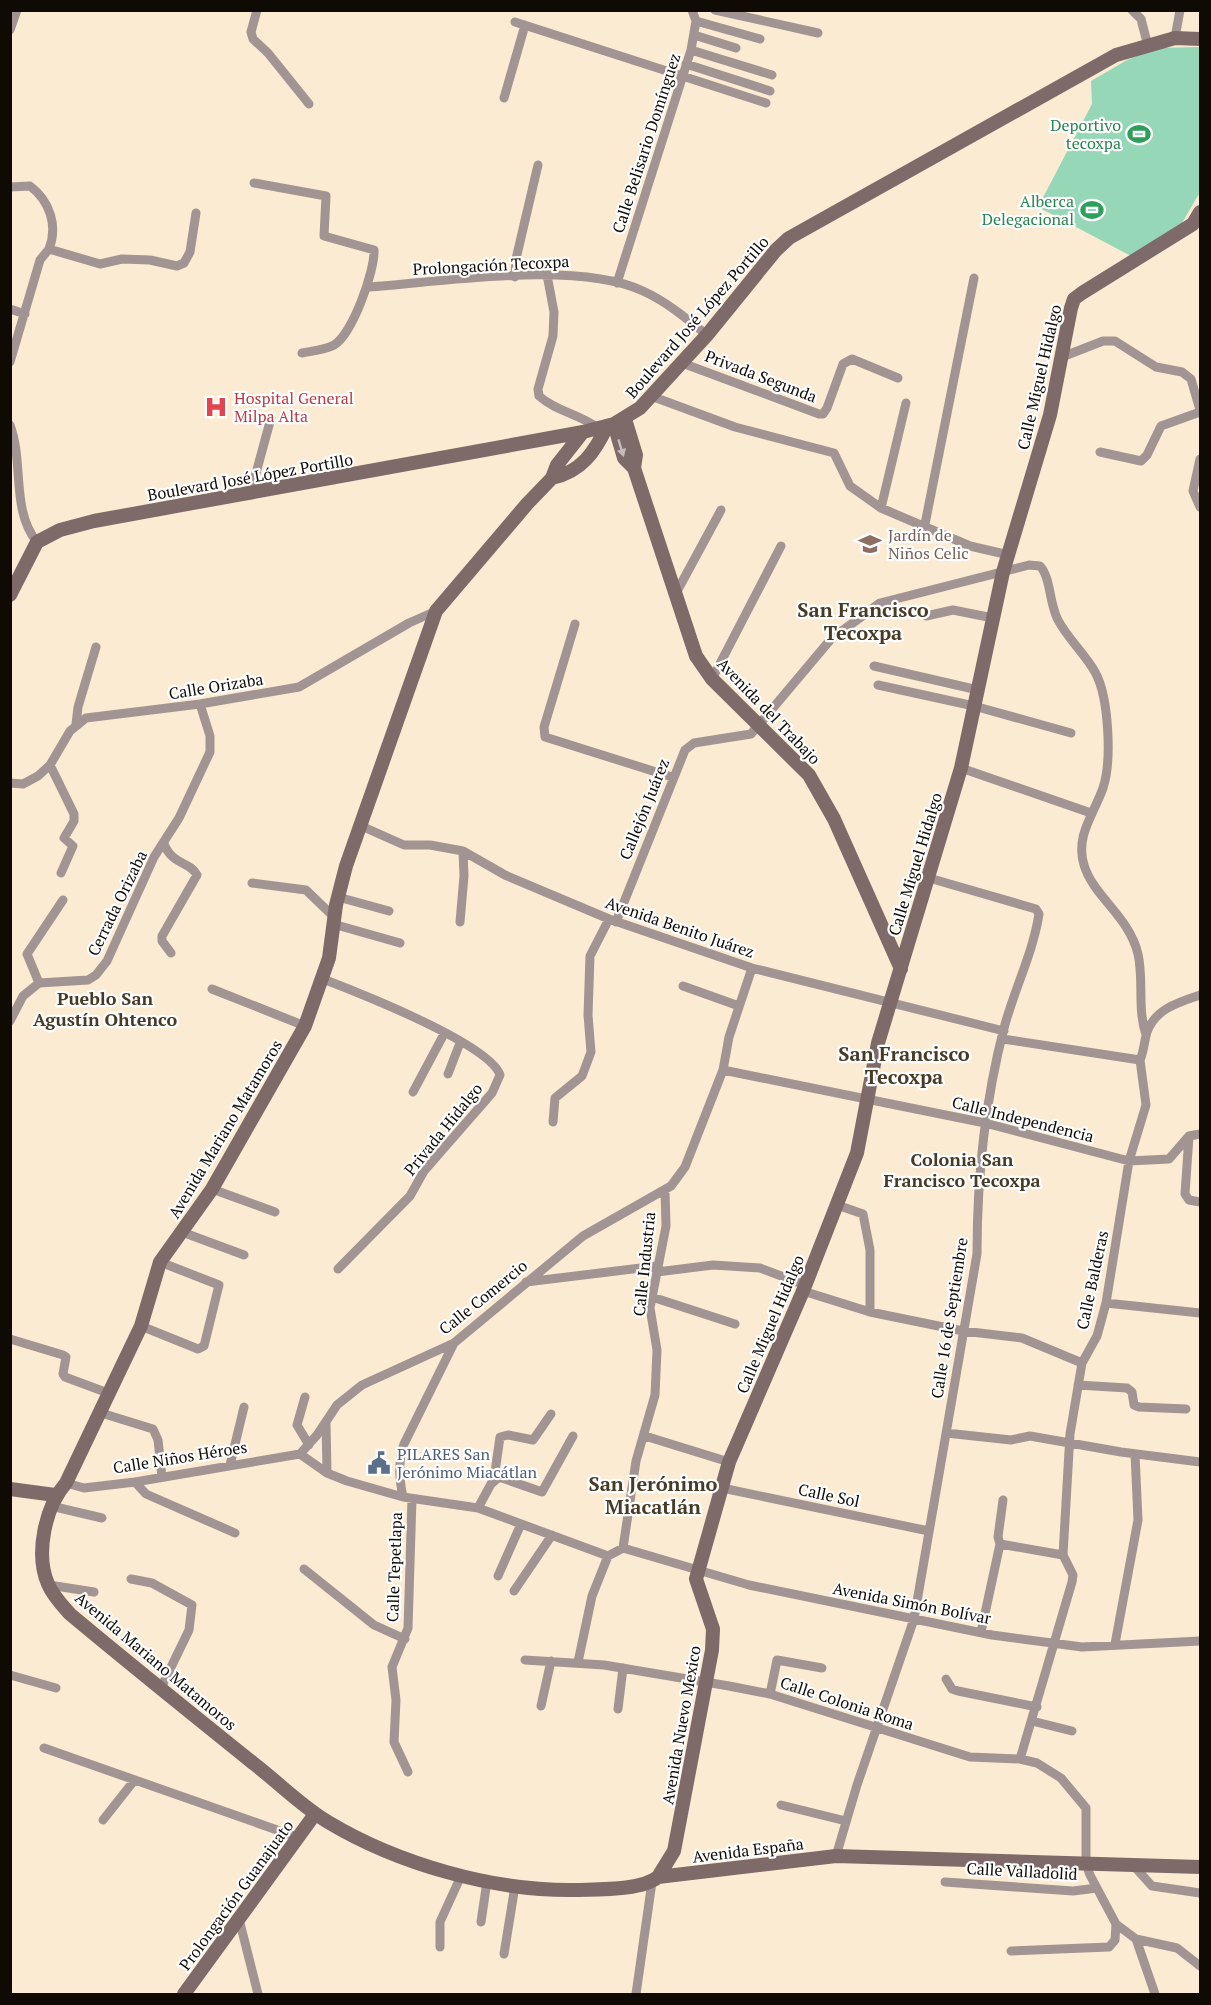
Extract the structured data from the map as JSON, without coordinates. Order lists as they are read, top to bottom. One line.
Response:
{"streets":{"street":["Calle Belisario Domínguez","Prolongación Tecoxpa","Boulevard José López Portillo","Privada Segunda","Calle Miguel Hidalgo","Calle Orizaba","Avenida del Trabajo","Callejón Juárez","Cerrada Orizaba","Avenida Benito Juárez","Calle Independencia","Avenida Mariano Matamoros","Privada Hidalgo","Calle Industria","Calle Balderas","Calle Comercio","Calle 16 de Septiembre","Calle Niños Héroes","Calle Sol","Calle Tepetlapa","Avenida Simón Bolívar","Calle Colonia Roma","Avenida Nuevo Mexico","Avenida España","Calle Valladolid","Prolongación Guanajuato"]},"crossings":[["Calle Belisario Domínguez","Prolongación Tecoxpa"],["Prolongación Tecoxpa","Boulevard José López Portillo"],["Boulevard José López Portillo","Privada Segunda"],["Boulevard José López Portillo","Avenida del Trabajo"],["Boulevard José López Portillo","Avenida Mariano Matamoros"],["Calle Miguel Hidalgo","Avenida del Trabajo"],["Calle Miguel Hidalgo","Avenida Benito Juárez"],["Calle Miguel Hidalgo","Calle Independencia"],["Calle Miguel Hidalgo","Calle 16 de Septiembre"],["Calle Miguel Hidalgo","Calle Sol"],["Calle Miguel Hidalgo","Avenida Simón Bolívar"],["Calle Miguel Hidalgo","Avenida Nuevo Mexico"],["Calle Orizaba","Cerrada Orizaba"],["Calle Orizaba","Avenida Mariano Matamoros"],["Avenida del Trabajo","Callejón Juárez"],["Avenida del Trabajo","Avenida Mariano Matamoros"],["Callejón Juárez","Avenida Benito Juárez"],["Avenida Benito Juárez","Avenida Mariano Matamoros"],["Avenida Benito Juárez","Calle Industria"],["Avenida Benito Juárez","Calle Balderas"],["Avenida Benito Juárez","Calle 16 de Septiembre"],["Calle Independencia","Calle Industria"],["Calle Independencia","Calle Balderas"],["Calle Independencia","Calle 16 de Septiembre"],["Avenida Mariano Matamoros","Privada Hidalgo"],["Avenida Mariano Matamoros","Calle Niños Héroes"],["Avenida Mariano Matamoros","Avenida España"],["Avenida Mariano Matamoros","Prolongación Guanajuato"],["Calle Industria","Calle Comercio"],["Calle Industria","Avenida Simón Bolívar"],["Calle Balderas","Avenida Simón Bolívar"],["Calle Balderas","Calle Colonia Roma"],["Calle Comercio","Calle Niños Héroes"],["Calle Comercio","Calle Tepetlapa"],["Calle 16 de Septiembre","Calle Sol"],["Calle 16 de Septiembre","Avenida Simón Bolívar"],["Calle 16 de Septiembre","Calle Colonia Roma"],["Calle 16 de Septiembre","Avenida España"],["Avenida Simón Bolívar","Avenida Nuevo Mexico"],["Calle Colonia Roma","Avenida Nuevo Mexico"],["Calle Colonia Roma","Avenida España"],["Avenida España","Prolongación Guanajuato"]],"districts":["San Francisco Tecoxpa","Pueblo San Agustín Ohtenco","San Francisco Tecoxpa","Colonia San Francisco Tecoxpa","San Jerónimo Miacatlán"],"places":{"sports":["Deportivo tecoxpa","Alberca Delegacional"],"hospital":["Hospital General Milpa Alta"],"school or university":["Jardín de Niños Celic"],"public building":["PILARES San Jerónimo Miacátlan"]}}
